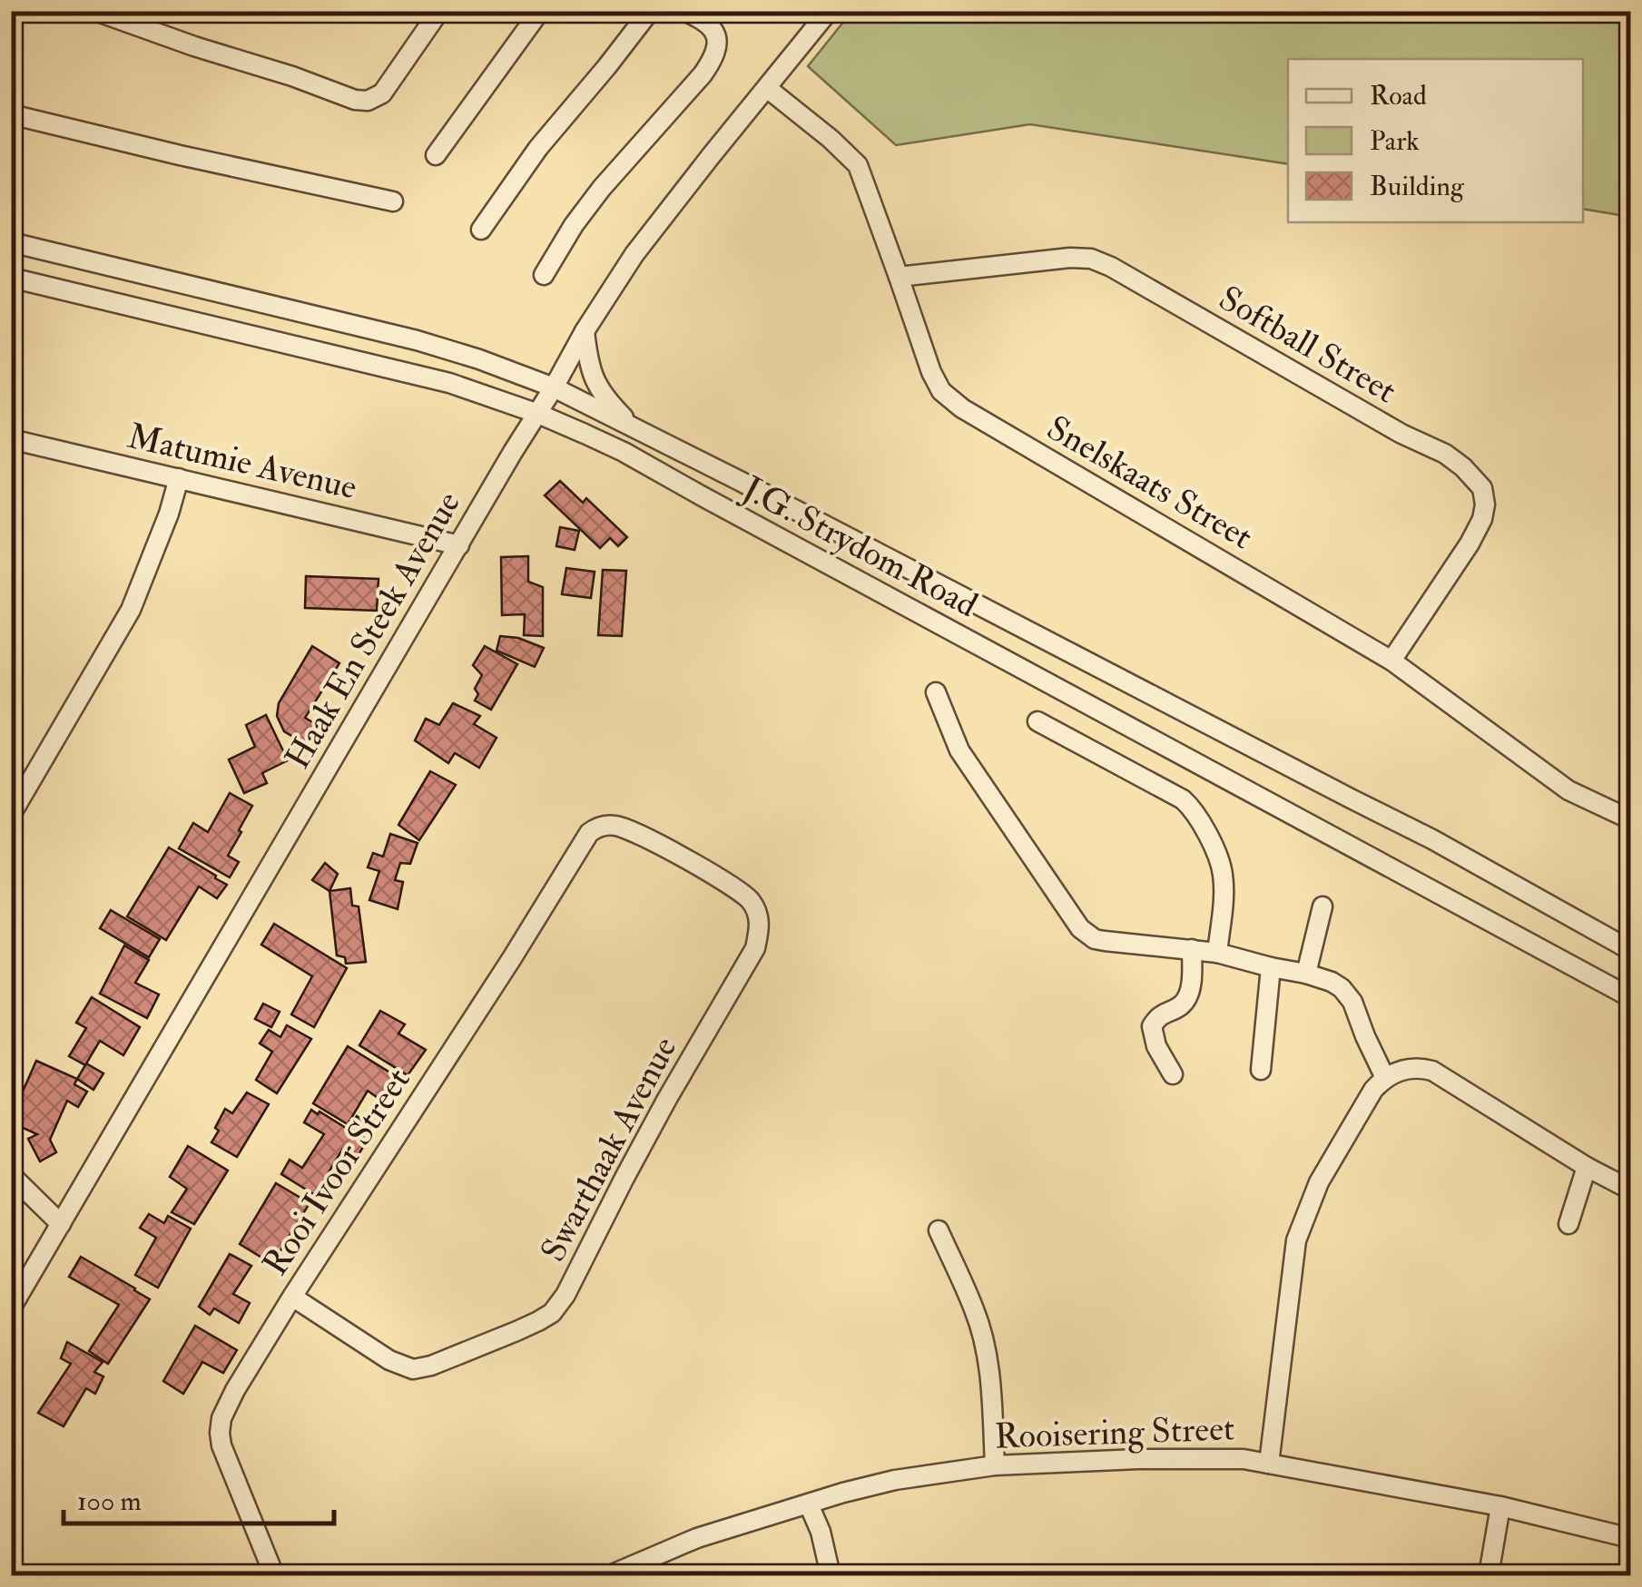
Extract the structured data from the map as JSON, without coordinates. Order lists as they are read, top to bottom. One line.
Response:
{"streets":{"street":["Softball Street","Matumie Avenue","Snelskaats Street","J.G. Strydom Road","Haak En Steek Avenue","Swarthaak Avenue","Rooi Ivoor Street","Rooisering Street"]},"crossings":[["Softball Street","Snelskaats Street"],["Matumie Avenue","Haak En Steek Avenue"],["Snelskaats Street","Haak En Steek Avenue"],["J.G. Strydom Road","Haak En Steek Avenue"],["Swarthaak Avenue","Rooi Ivoor Street"]],"legend":["Road","Park","Building"],"scale_bar":"100 m"}
